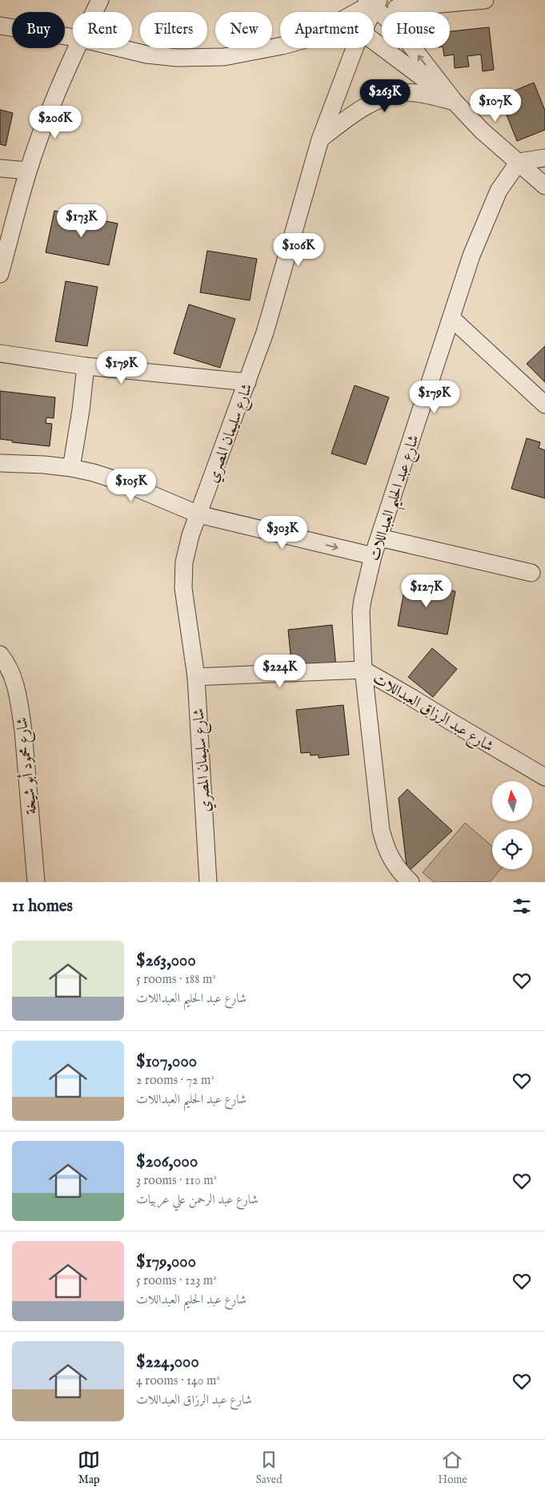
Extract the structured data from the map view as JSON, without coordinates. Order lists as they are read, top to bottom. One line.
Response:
{"streets":{"street":["شارع سليمان المصري","شارع عبد الحليم العبداللات","شارع عبد الرزاق العبداللات","شارع محمود أبو شيخة"]},"crossings":[["شارع سليمان المصري","شارع عبد الرزاق العبداللات"],["شارع عبد الحليم العبداللات","شارع عبد الرزاق العبداللات"]],"north":"top","page":{"chip":["Buy","Rent","Filters","New","Apartment","House"],"price":["$263K","$107K","$206K","$173K","$106K","$179K","$179K","$105K","$303K","$127K","$224K"],"heading":"11 homes","list":[{"name":"$263,000","note":"5 rooms · 188 m² · شارع عبد الحليم العبداللات"},{"name":"$107,000","note":"2 rooms · 72 m² · شارع عبد الحليم العبداللات"},{"name":"$206,000","note":"3 rooms · 110 m² · شارع عبد الرحمن علي عربيات"},{"name":"$179,000","note":"5 rooms · 123 m² · شارع عبد الحليم العبداللات"},{"name":"$224,000","note":"4 rooms · 140 m² · شارع عبد الرزاق العبداللات"}],"tabs":["Map","Saved","Home"]}}
